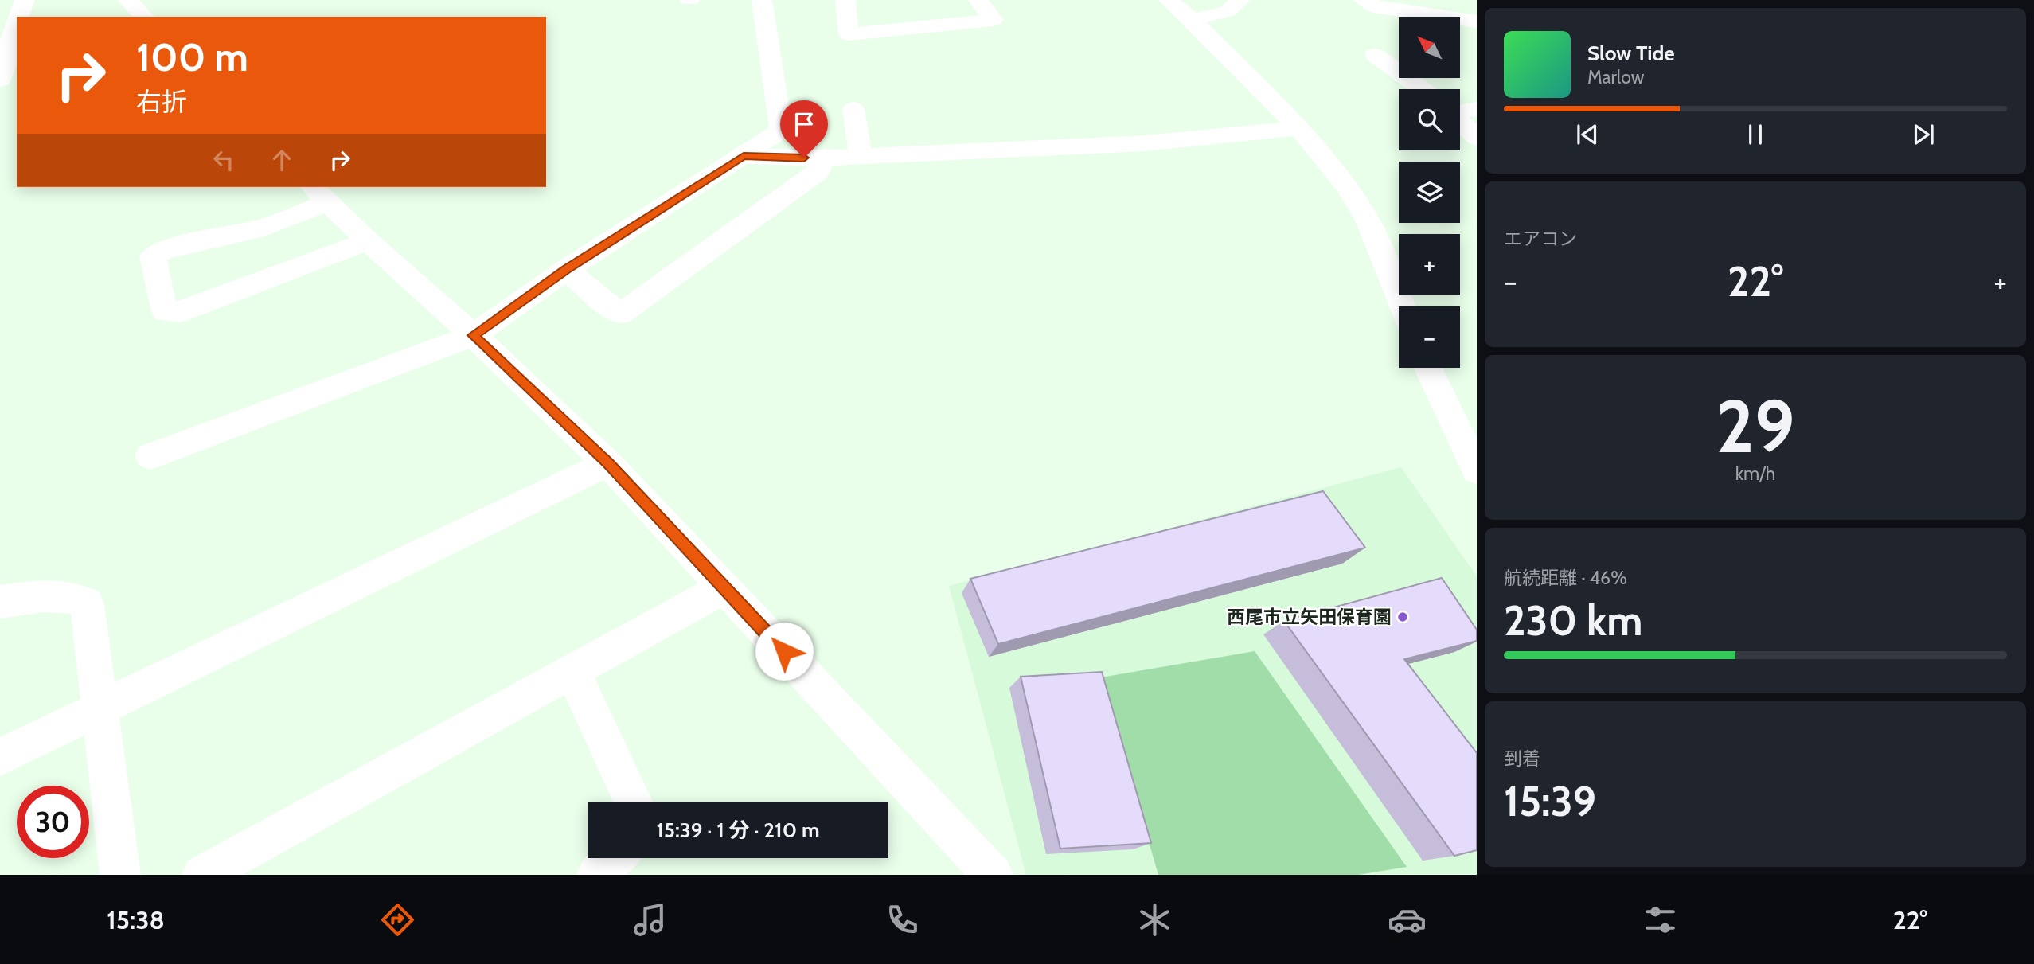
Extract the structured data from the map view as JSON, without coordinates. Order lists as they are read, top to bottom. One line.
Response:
{"places":["西尾市立矢田保育園"],"north":"top left","page":{"map_buttons":["+","−"],"turn":["100 m","右折"],"song":["Slow Tide","Marlow"],"tile":["エアコン",["29","km/h"],["航続距離 · 46%","230 km"],["到着","15:39"]],"heat":["−","22°","+"],"limit":"30","trip":"15:39 · 1 分 · 210 m","tabs":["15:38","22°"]}}
